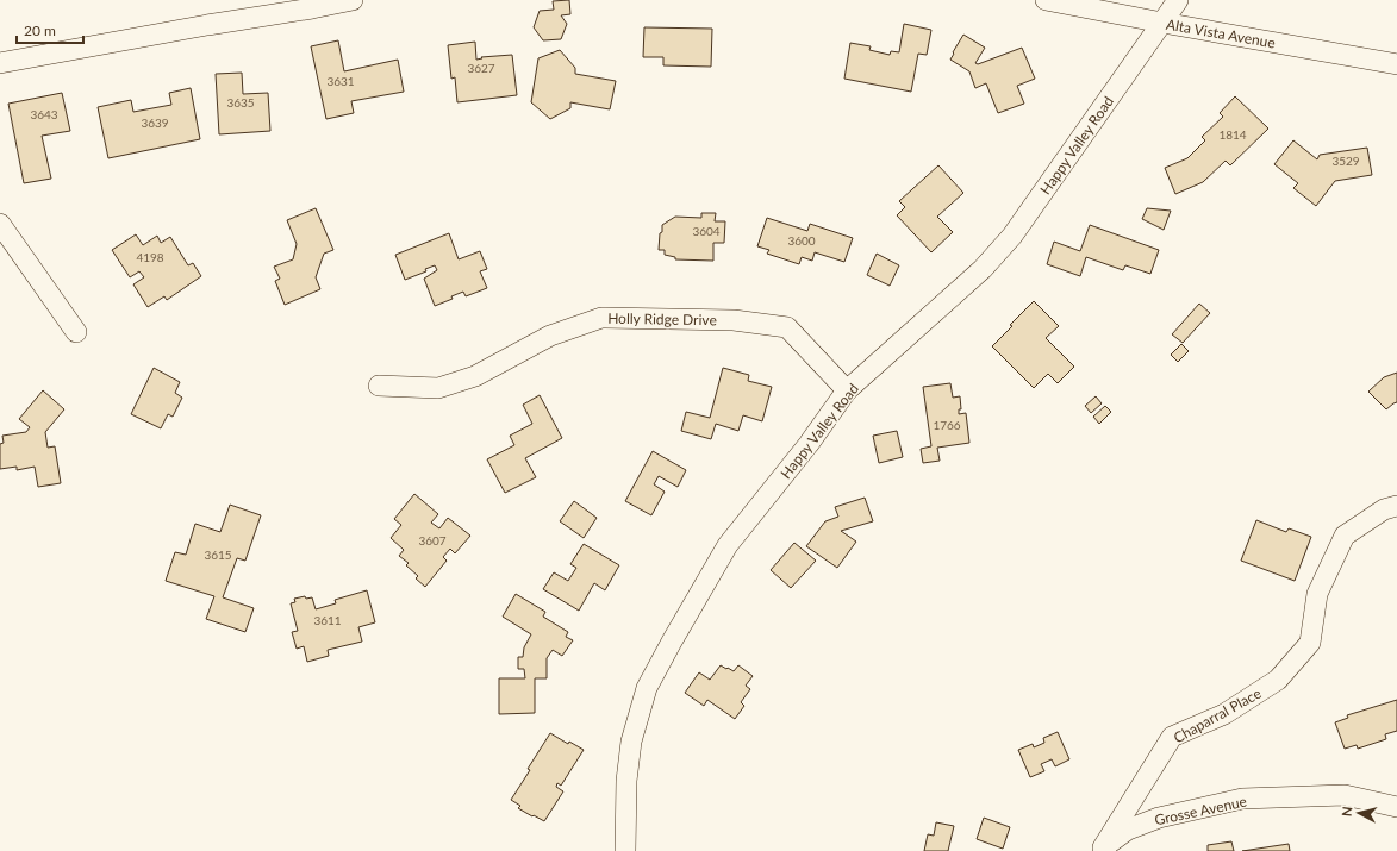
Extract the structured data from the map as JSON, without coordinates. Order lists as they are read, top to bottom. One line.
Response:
{"streets":{"street":["Alta Vista Avenue","Happy Valley Road","Holly Ridge Drive","Chaparral Place","Grosse Avenue"]},"crossings":[["Alta Vista Avenue","Happy Valley Road"],["Happy Valley Road","Holly Ridge Drive"],["Chaparral Place","Grosse Avenue"]],"house_numbers":["3627","3631","3635","3643","3639","1814","3529","3604","3600","4198","1766","3607","3615","3611"],"scale_bar":"20 m","north":"left"}
